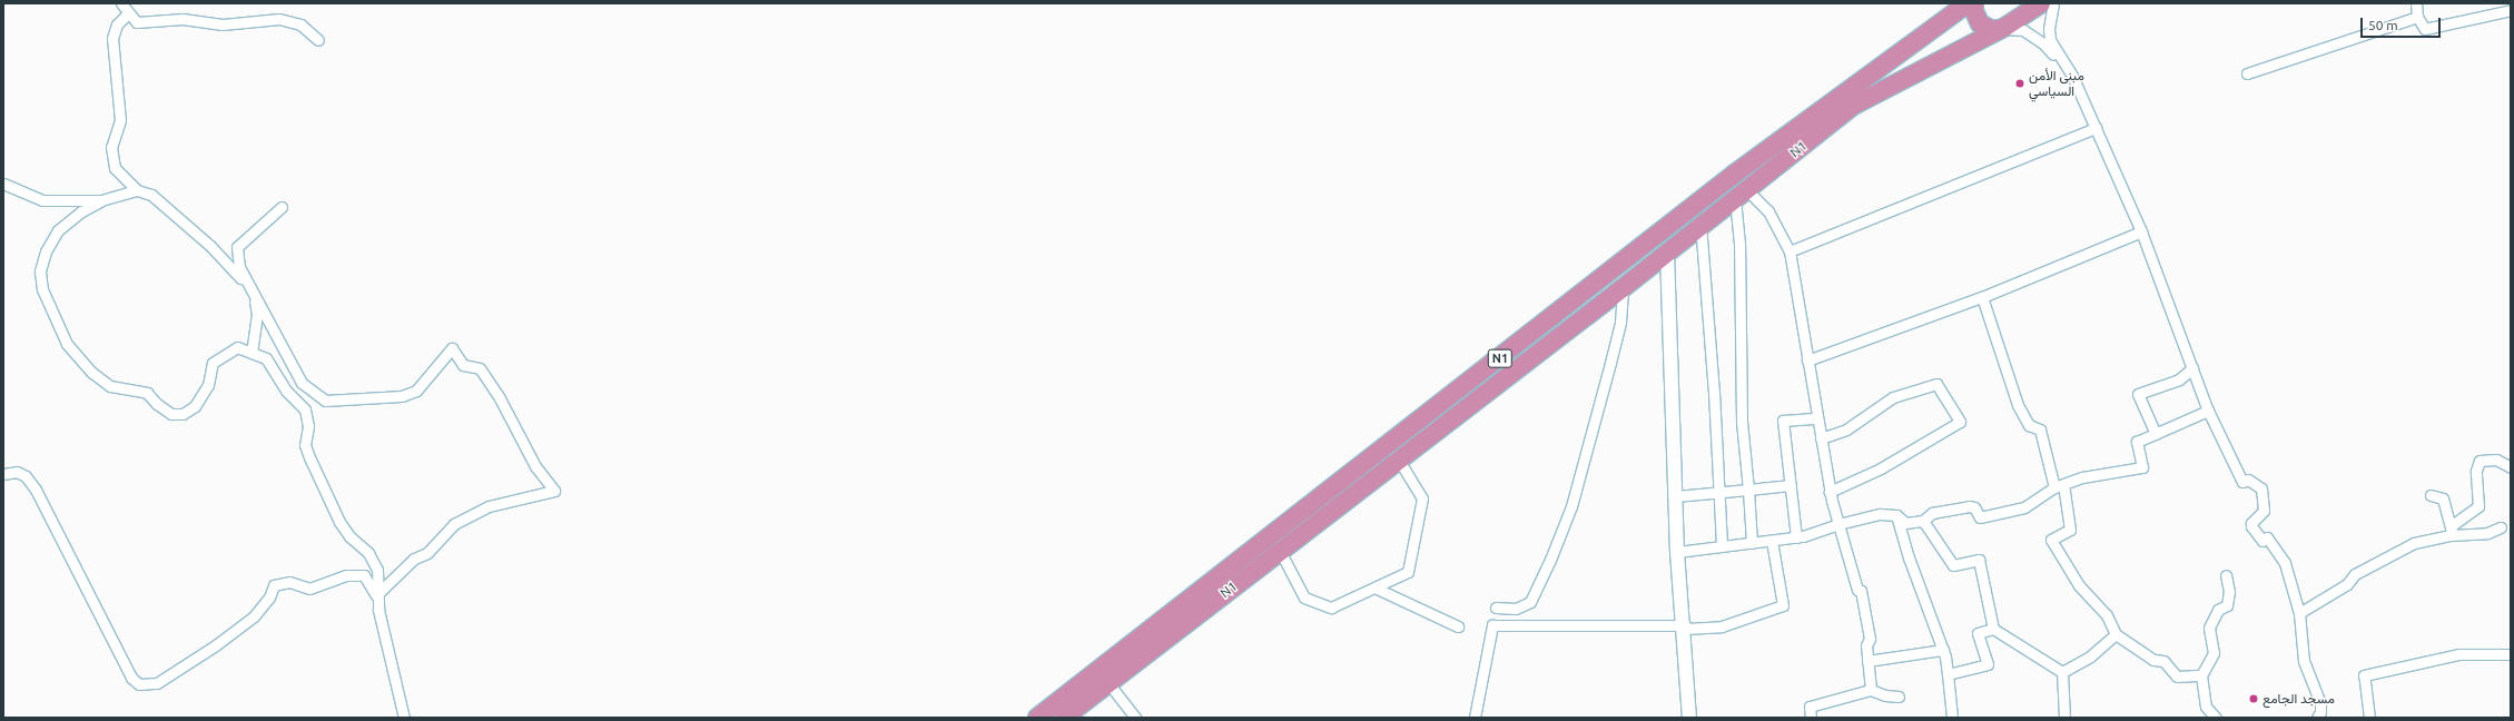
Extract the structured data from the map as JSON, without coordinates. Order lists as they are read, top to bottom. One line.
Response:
{"streets":{"highway":["N1"]},"places":["مبنى الأمن السياسي","مسجد الجامع"],"scale_bar":"50 m"}
